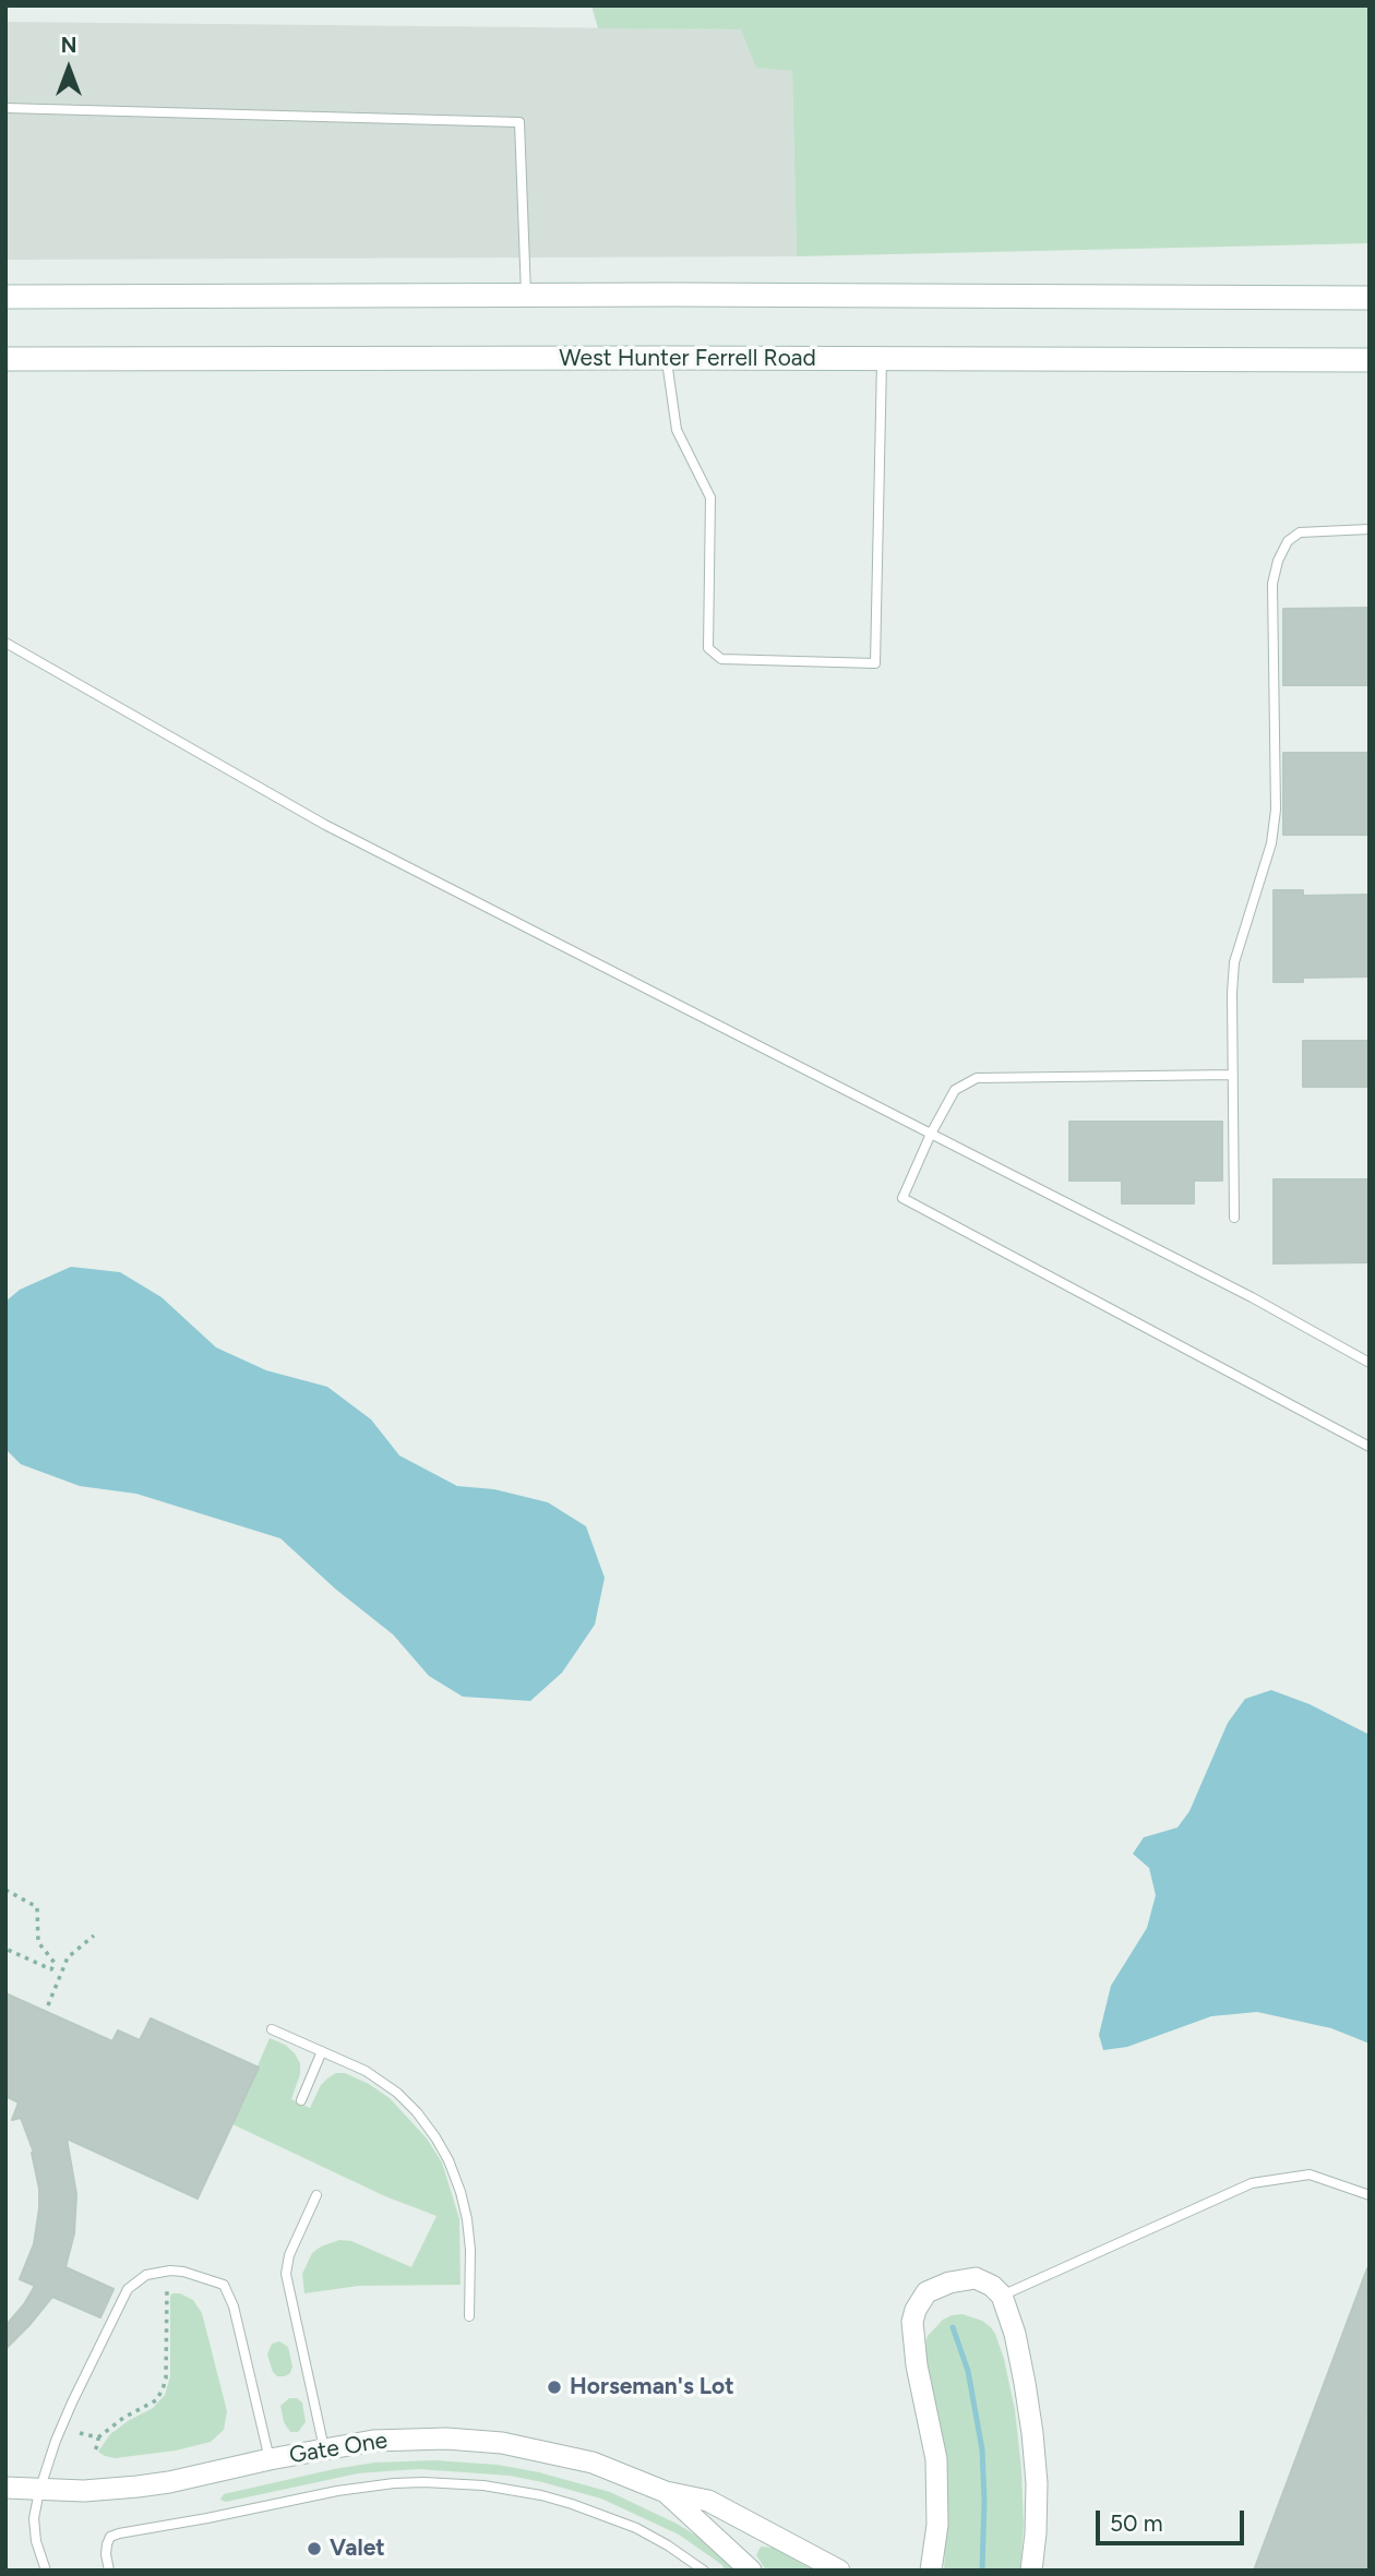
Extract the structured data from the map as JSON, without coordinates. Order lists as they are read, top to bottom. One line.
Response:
{"streets":{"main road":["West Hunter Ferrell Road"],"street":["Gate One"]},"places":["Horseman's Lot","Valet"],"scale_bar":"50 m","north":"top"}
